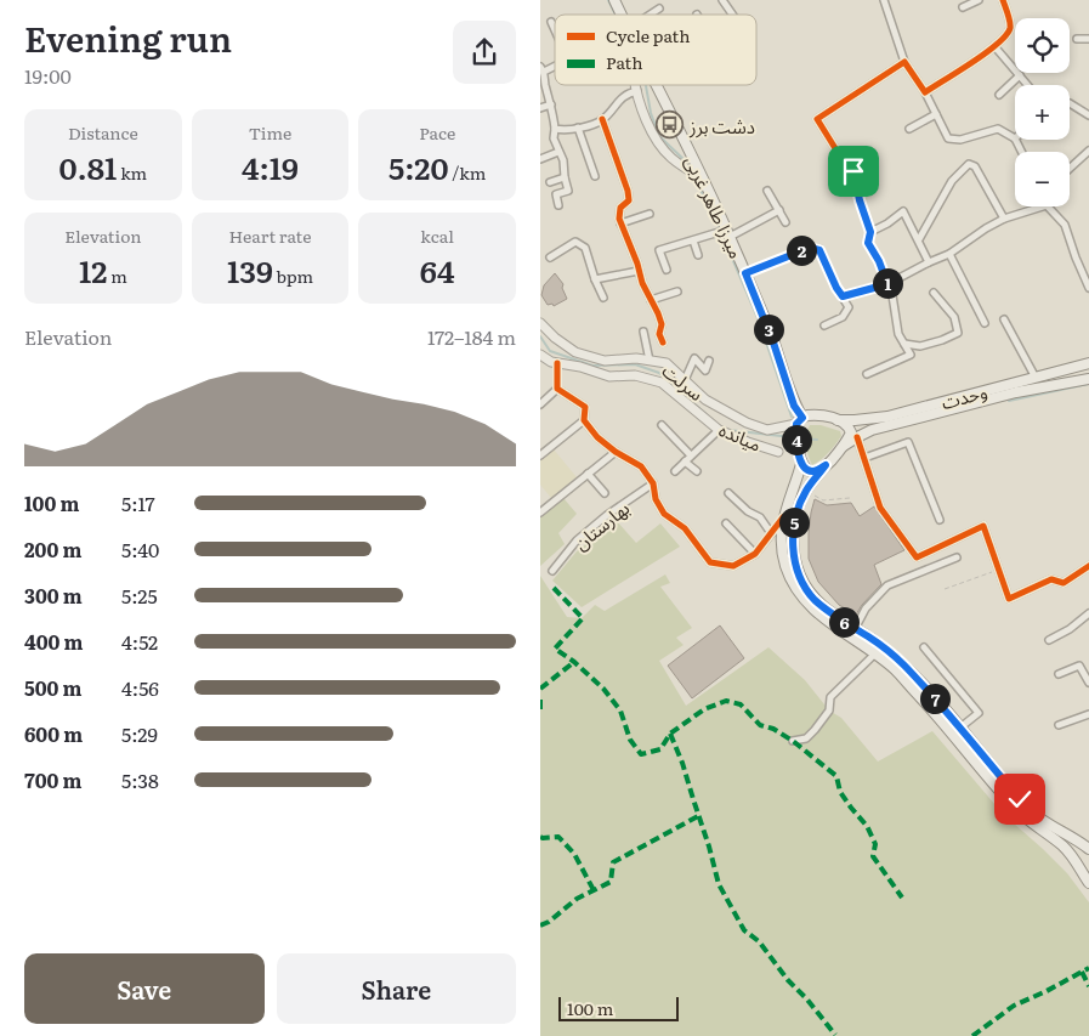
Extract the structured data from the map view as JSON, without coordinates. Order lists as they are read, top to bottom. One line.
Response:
{"streets":{"main road":["میرزا طاهر غربی","وحدت"],"street":["سرلت","میانده","بهارستان"]},"crossings":[["میرزا طاهر غربی","وحدت"],["سرلت","میانده"]],"places":{"bus stop":["دشت برز"]},"legend":["Cycle path","Path"],"scale_bar":"100 m","page":{"heading":["Evening run","19:00"],"map_buttons":["+","−"],"stats":[["Distance","0.81 km"],["Time","4:19"],["Pace","5:20 /km"],["Elevation","12 m"],["Heart rate","139 bpm"],["kcal","64"]],"pins":["2","1","3","4","5","6","7"],"chart":["Elevation","172–184 m"],"list":[{"name":"100 m","note":"5:17"},{"name":"200 m","note":"5:40"},{"name":"300 m","note":"5:25"},{"name":"400 m","note":"4:52"},{"name":"500 m","note":"4:56"},{"name":"600 m","note":"5:29"},{"name":"700 m","note":"5:38"}],"buttons":["Save","Share"],"scale":"100 m"}}
